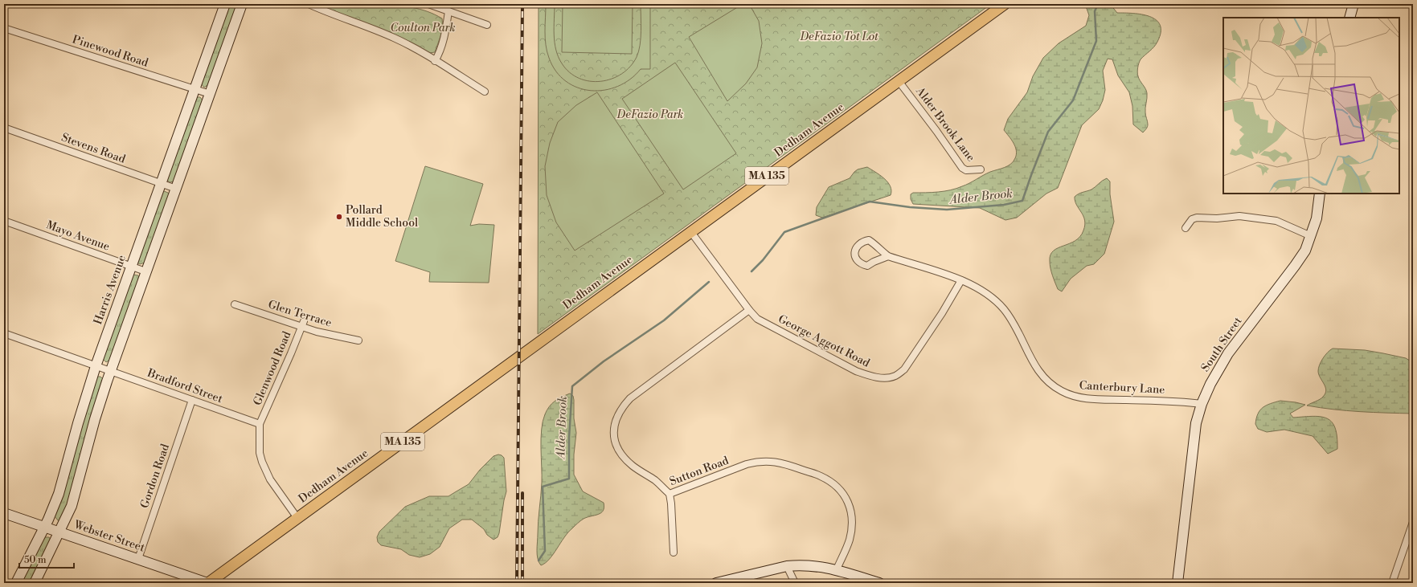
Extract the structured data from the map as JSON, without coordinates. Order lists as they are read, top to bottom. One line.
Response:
{"streets":{"main road":["Dedham Avenue","MA 135"],"street":["Pinewood Road","Alder Brook Lane","Stevens Road","Mayo Avenue","Harris Avenue","Glen Terrace","George Aggott Road","South Street","Glenwood Road","Bradford Street","Canterbury Lane","Sutton Road","Gordon Road","Webster Street"]},"crossings":[["Pinewood Road","Harris Avenue"],["Alder Brook Lane","Dedham Avenue"],["Dedham Avenue","George Aggott Road"],["Dedham Avenue","Webster Street"],["Stevens Road","Harris Avenue"],["Mayo Avenue","Harris Avenue"],["Harris Avenue","Bradford Street"],["Harris Avenue","Webster Street"],["Glen Terrace","Glenwood Road"],["George Aggott Road","Canterbury Lane"],["George Aggott Road","Sutton Road"],["South Street","Canterbury Lane"],["Glenwood Road","Bradford Street"],["Bradford Street","Gordon Road"],["Gordon Road","Webster Street"]],"water":["Alder Brook"],"parks":["Coulton Park","DeFazio Tot Lot","DeFazio Park"],"places":["Pollard Middle School"],"scale_bar":"50 m"}
